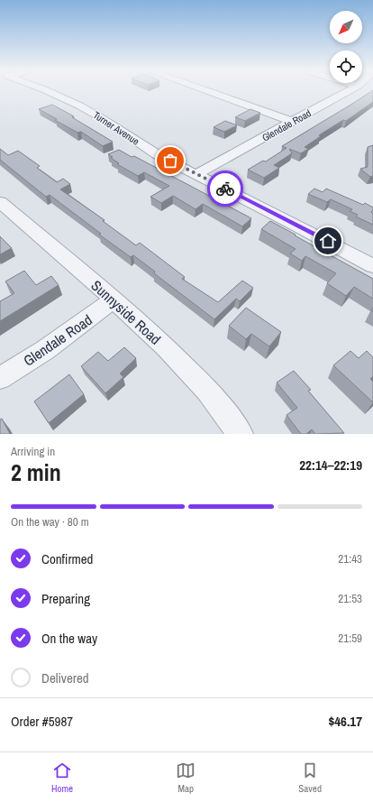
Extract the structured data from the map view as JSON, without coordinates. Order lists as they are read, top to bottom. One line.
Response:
{"streets":{"street":["Glendale Road","Turner Avenue","Sunnyside Road"]},"crossings":[["Glendale Road","Turner Avenue"],["Glendale Road","Sunnyside Road"]],"north":"bottom left","page":{"heading":["2 min","Arriving in","22:14–22:19"],"panel":["Order #5987","$46.17"],"bar":"On the way · 80 m","list":[["Confirmed","21:43"],["Preparing","21:53"],["On the way","21:59"],"Delivered"],"tabs":["Home","Map","Saved"]}}
